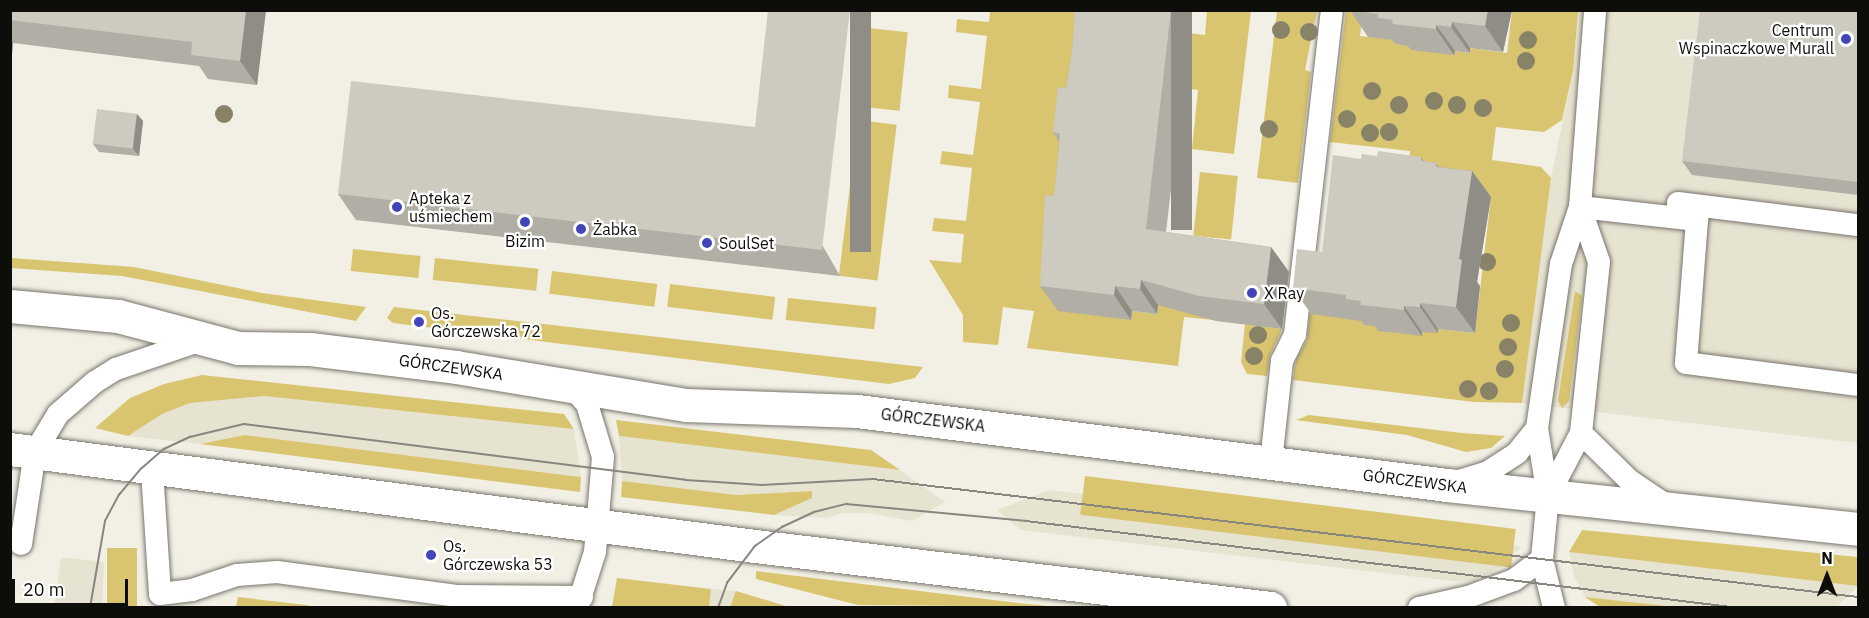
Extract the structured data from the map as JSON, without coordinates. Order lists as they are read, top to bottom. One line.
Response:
{"streets":{"main road":["GÓRCZEWSKA"]},"places":["Centrum Wspinaczkowe Murall","Apteka z uśmiechem","Bizim","Żabka","SoulSet","X Ray","Os. Górczewska 72","Os. Górczewska 53"],"scale_bar":"20 m","north":"top"}
